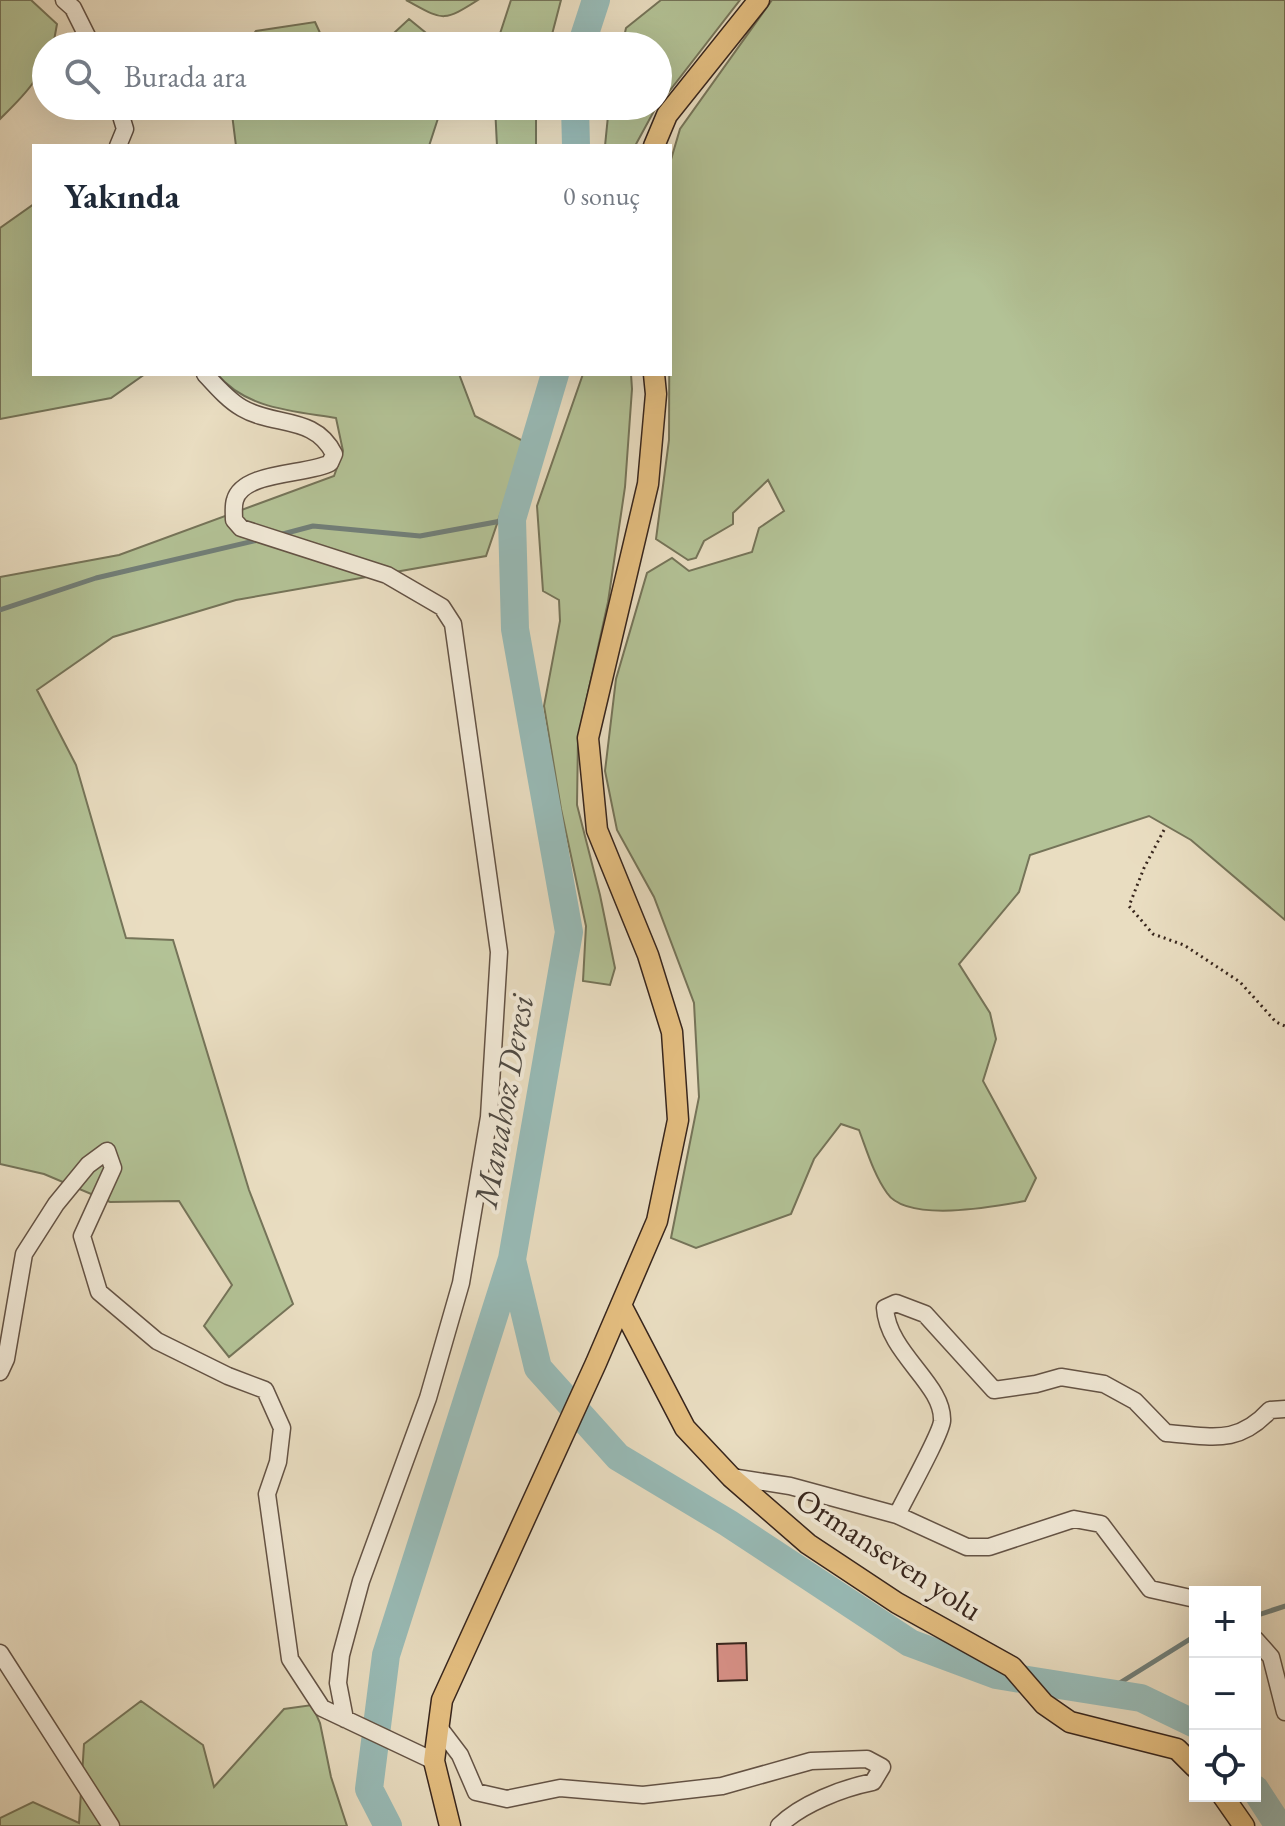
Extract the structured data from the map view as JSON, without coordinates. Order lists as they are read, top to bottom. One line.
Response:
{"streets":{"main road":["Ormanseven yolu"]},"water":["Manahoz Deresi"],"page":{"search":"Burada ara","heading":["Yakında","0 sonuç"],"map_buttons":["+","−"]}}
